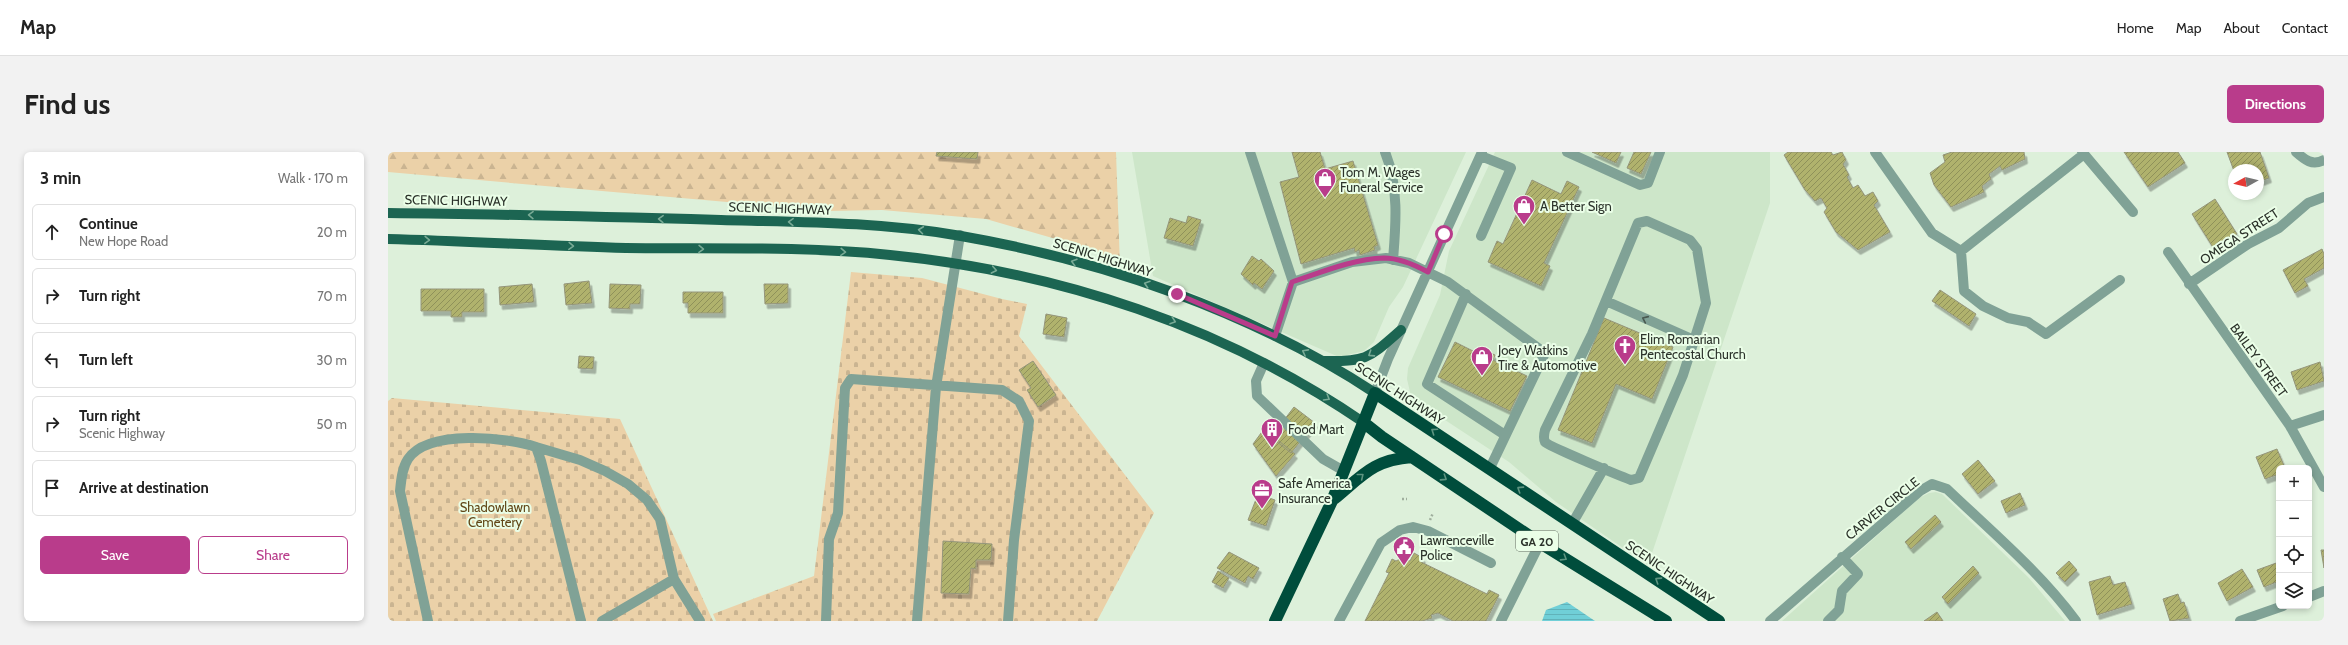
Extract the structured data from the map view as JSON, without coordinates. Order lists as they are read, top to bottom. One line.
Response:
{"streets":{"highway":["SCENIC HIGHWAY","GA 20"],"street":["OMEGA STREET","BAILEY STREET","CARVER CIRCLE"]},"crossings":[["OMEGA STREET","BAILEY STREET"]],"parks":["Shadowlawn Cemetery"],"places":{"shop":["Tom M. Wages Funeral Service","A Better Sign","Joey Watkins Tire & Automotive"],"church":["Elim Romarian Pentecostal Church"],"building":["Food Mart"],"office":["Safe America Insurance"],"public building":["Lawrenceville Police"]},"north":"left","page":{"header":"Map","nav":["Home","Map","About","Contact"],"buttons":["Directions",["Save","Share"]],"title":"Find us","heading":["3 min","Walk · 170 m"],"list":[["Continue","New Hope Road","20 m"],["Turn right","70 m"],["Turn left","30 m"],["Turn right","Scenic Highway","50 m"],"Arrive at destination"],"map_buttons":["+","−"]}}
